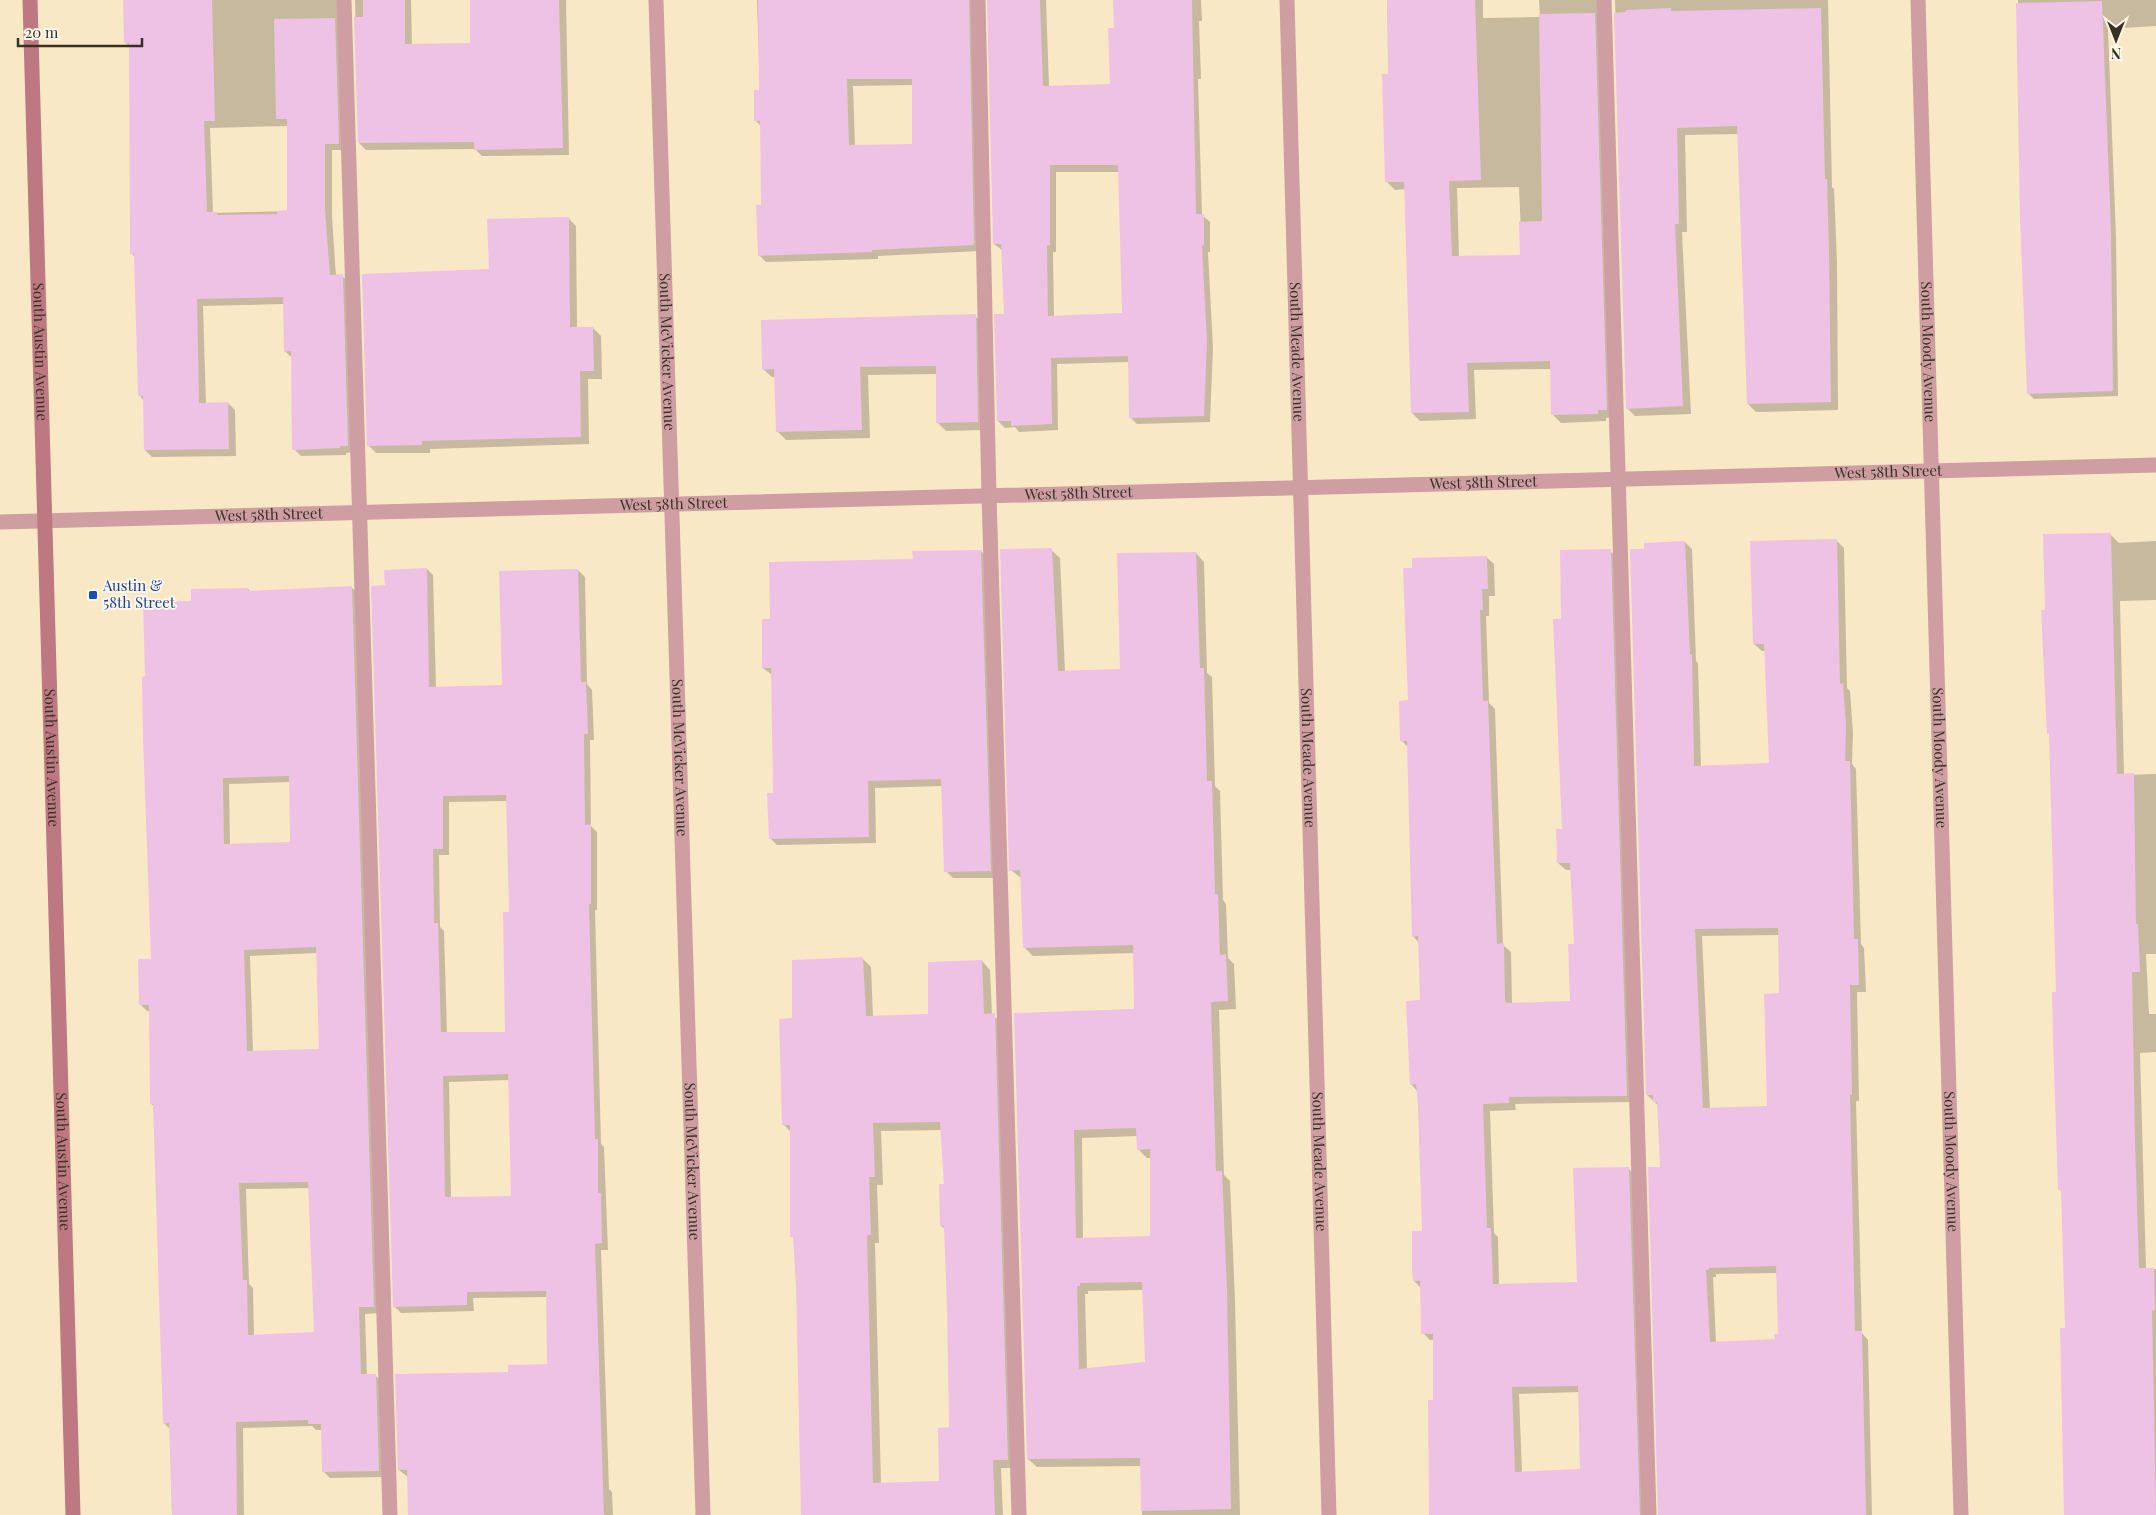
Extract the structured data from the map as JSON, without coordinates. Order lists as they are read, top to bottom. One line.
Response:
{"streets":{"street":["South Austin Avenue","South McVicker Avenue","South Meade Avenue","South Moody Avenue","West 58th Street"]},"crossings":[["South Austin Avenue","West 58th Street"],["South McVicker Avenue","West 58th Street"],["South Meade Avenue","West 58th Street"],["South Moody Avenue","West 58th Street"]],"places":{"transit":["Austin & 58th Street"]},"scale_bar":"20 m","north":"bottom"}
